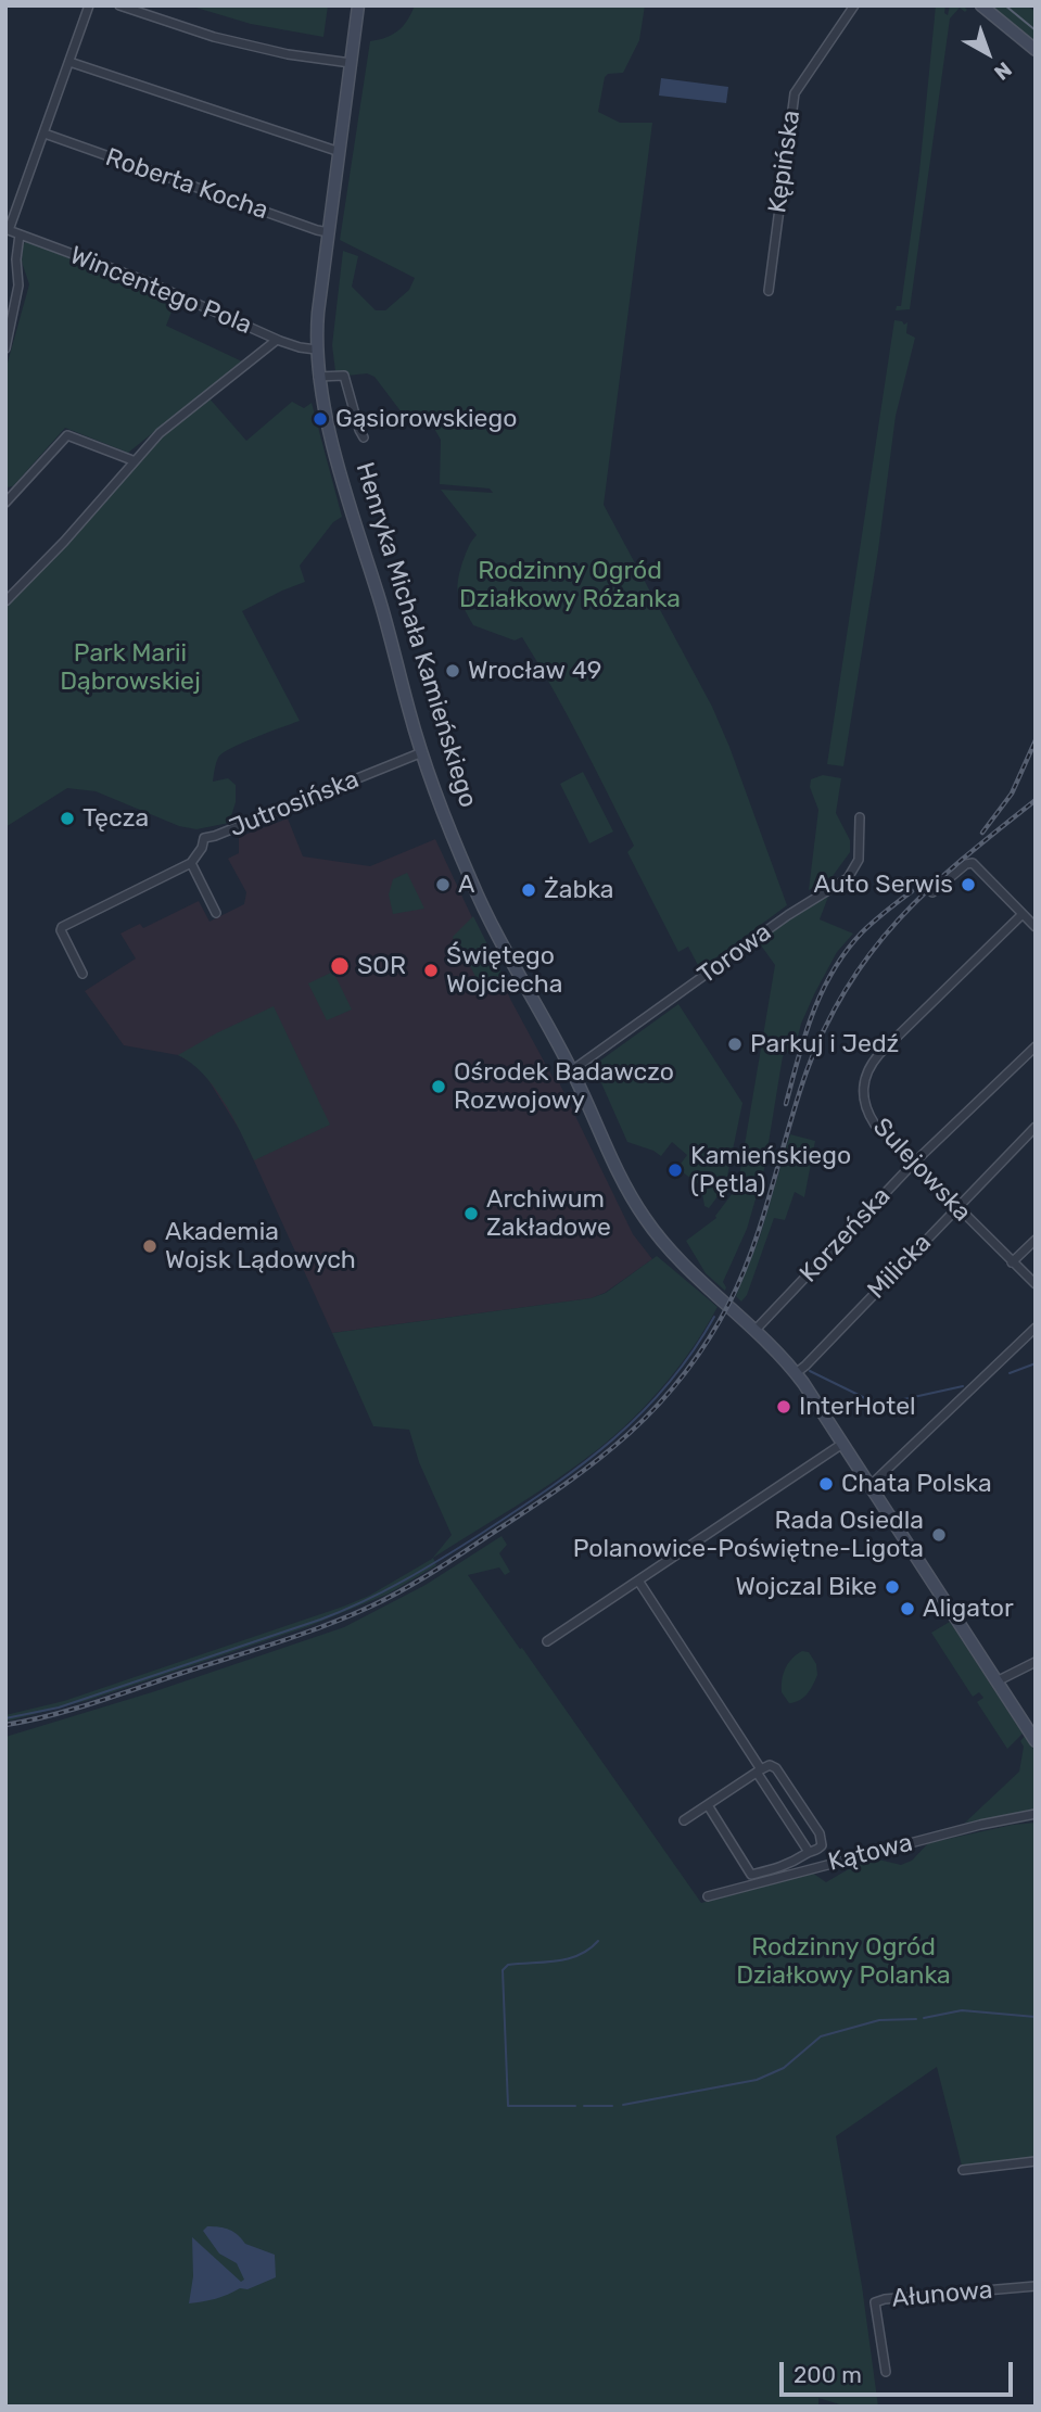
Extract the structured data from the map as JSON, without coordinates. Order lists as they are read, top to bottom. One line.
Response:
{"streets":{"street":["Kępińska","Roberta Kocha","Wincentego Pola","Henryka Michała Kamieńskiego","Jutrosińska","Torowa","Sulejowska","Korzeńska","Milicka","Kątowa","Ałunowa"]},"crossings":[["Roberta Kocha","Henryka Michała Kamieńskiego"],["Wincentego Pola","Henryka Michała Kamieńskiego"],["Henryka Michała Kamieńskiego","Jutrosińska"],["Henryka Michała Kamieńskiego","Torowa"],["Henryka Michała Kamieńskiego","Korzeńska"],["Henryka Michała Kamieńskiego","Milicka"],["Sulejowska","Korzeńska"],["Sulejowska","Milicka"]],"parks":["Rodzinny Ogród Działkowy Różanka","Park Marii Dąbrowskiej","Rodzinny Ogród Działkowy Polanka"],"places":["Gąsiorowskiego","Wrocław 49","Tęcza","A","Auto Serwis","Żabka","SOR","Świętego Wojciecha","Parkuj i Jedź","Ośrodek Badawczo Rozwojowy","Kamieńskiego (Pętla)","Archiwum Zakładowe","Akademia Wojsk Lądowych","InterHotel","Chata Polska","Rada Osiedla Polanowice-Poświętne-Ligota","Wojczal Bike","Aligator"],"scale_bar":"200 m","north":"bottom right"}
